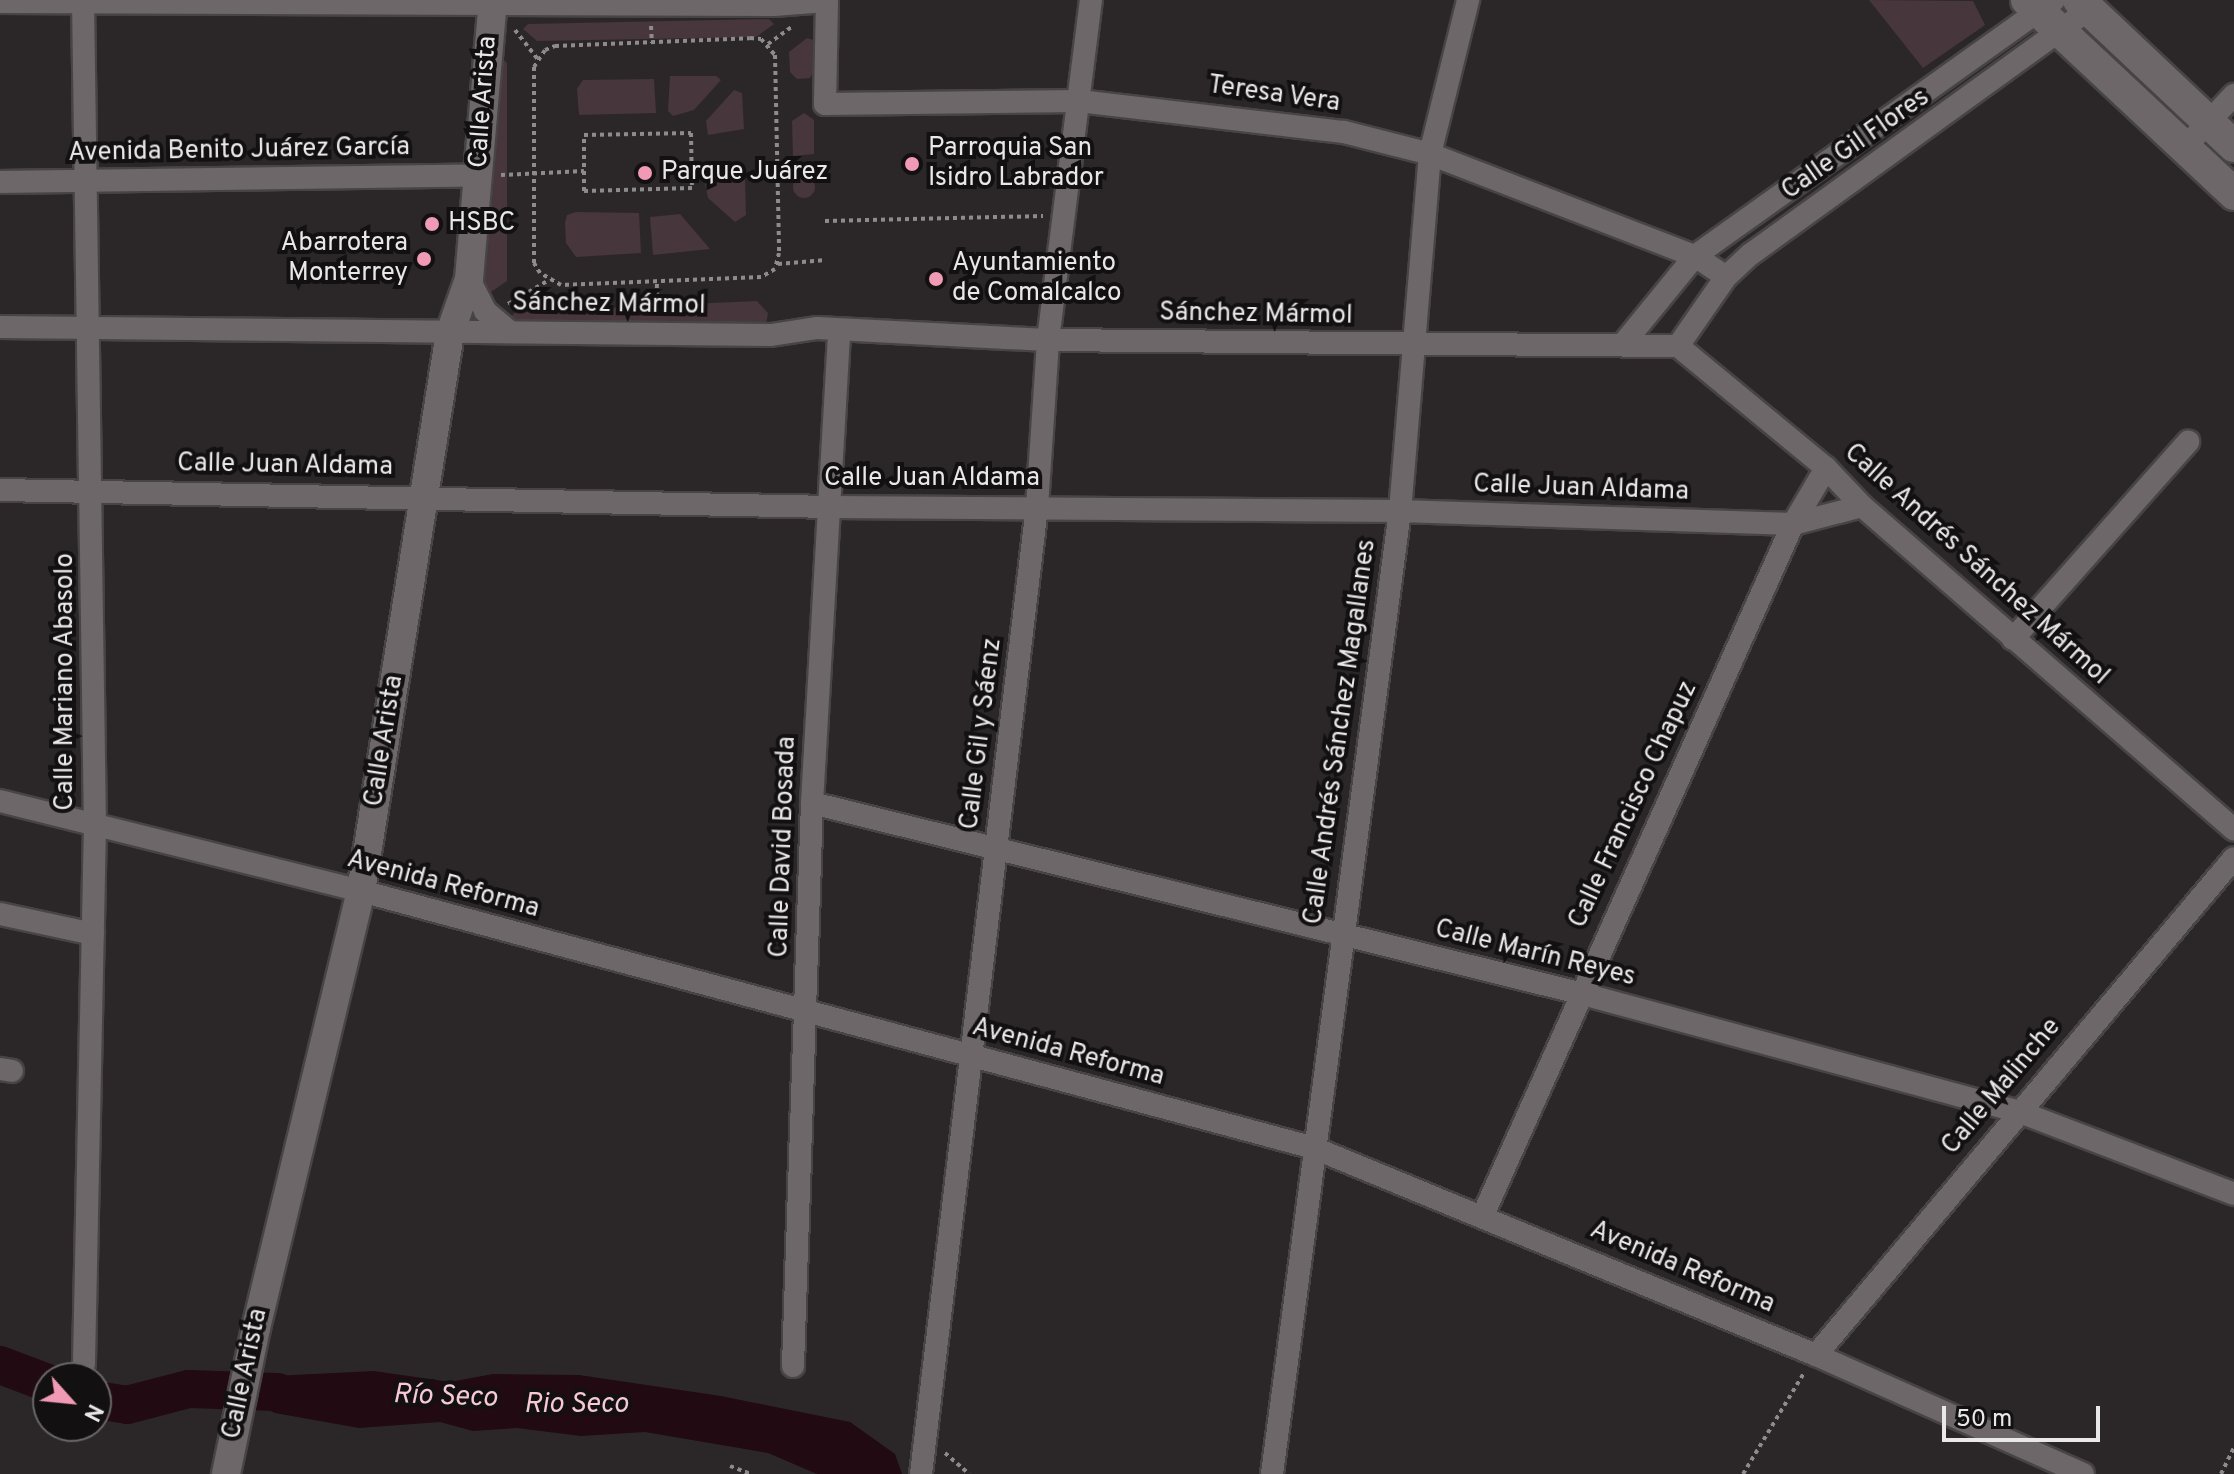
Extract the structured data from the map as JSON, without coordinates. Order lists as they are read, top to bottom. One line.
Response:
{"streets":{"street":["Teresa Vera","Calle Arista","Calle Gil Flores","Avenida Benito Juárez García","Sánchez Mármol","Calle Juan Aldama","Calle Andrés Sánchez Mármol","Calle Mariano Abasolo","Calle Andrés Sánchez Magallanes","Calle Gil y Sáenz","Calle Francisco Chapuz","Calle David Bosada","Avenida Reforma","Calle Marín Reyes","Calle Malinche"]},"crossings":[["Teresa Vera","Calle Gil Flores"],["Teresa Vera","Calle Andrés Sánchez Magallanes"],["Teresa Vera","Calle Gil y Sáenz"],["Calle Arista","Avenida Benito Juárez García"],["Calle Arista","Sánchez Mármol"],["Calle Arista","Calle Juan Aldama"],["Calle Arista","Avenida Reforma"],["Calle Gil Flores","Sánchez Mármol"],["Calle Gil Flores","Calle Andrés Sánchez Mármol"],["Avenida Benito Juárez García","Calle Mariano Abasolo"],["Sánchez Mármol","Calle Andrés Sánchez Mármol"],["Sánchez Mármol","Calle Mariano Abasolo"],["Sánchez Mármol","Calle Andrés Sánchez Magallanes"],["Sánchez Mármol","Calle Gil y Sáenz"],["Sánchez Mármol","Calle David Bosada"],["Calle Juan Aldama","Calle Andrés Sánchez Mármol"],["Calle Juan Aldama","Calle Mariano Abasolo"],["Calle Juan Aldama","Calle Andrés Sánchez Magallanes"],["Calle Juan Aldama","Calle Gil y Sáenz"],["Calle Juan Aldama","Calle Francisco Chapuz"],["Calle Juan Aldama","Calle David Bosada"],["Calle Andrés Sánchez Mármol","Calle Francisco Chapuz"],["Calle Mariano Abasolo","Avenida Reforma"],["Calle Andrés Sánchez Magallanes","Avenida Reforma"],["Calle Andrés Sánchez Magallanes","Calle Marín Reyes"],["Calle Gil y Sáenz","Avenida Reforma"],["Calle Gil y Sáenz","Calle Marín Reyes"],["Calle Francisco Chapuz","Avenida Reforma"],["Calle Francisco Chapuz","Calle Marín Reyes"],["Calle David Bosada","Avenida Reforma"],["Calle David Bosada","Calle Marín Reyes"],["Avenida Reforma","Calle Malinche"],["Calle Marín Reyes","Calle Malinche"]],"water":["Río Seco","Rio Seco"],"places":["Parroquia San Isidro Labrador","Parque Juárez","HSBC","Abarrotera Monterrey","Ayuntamiento de Comalcalco"],"scale_bar":"50 m","north":"bottom right"}
